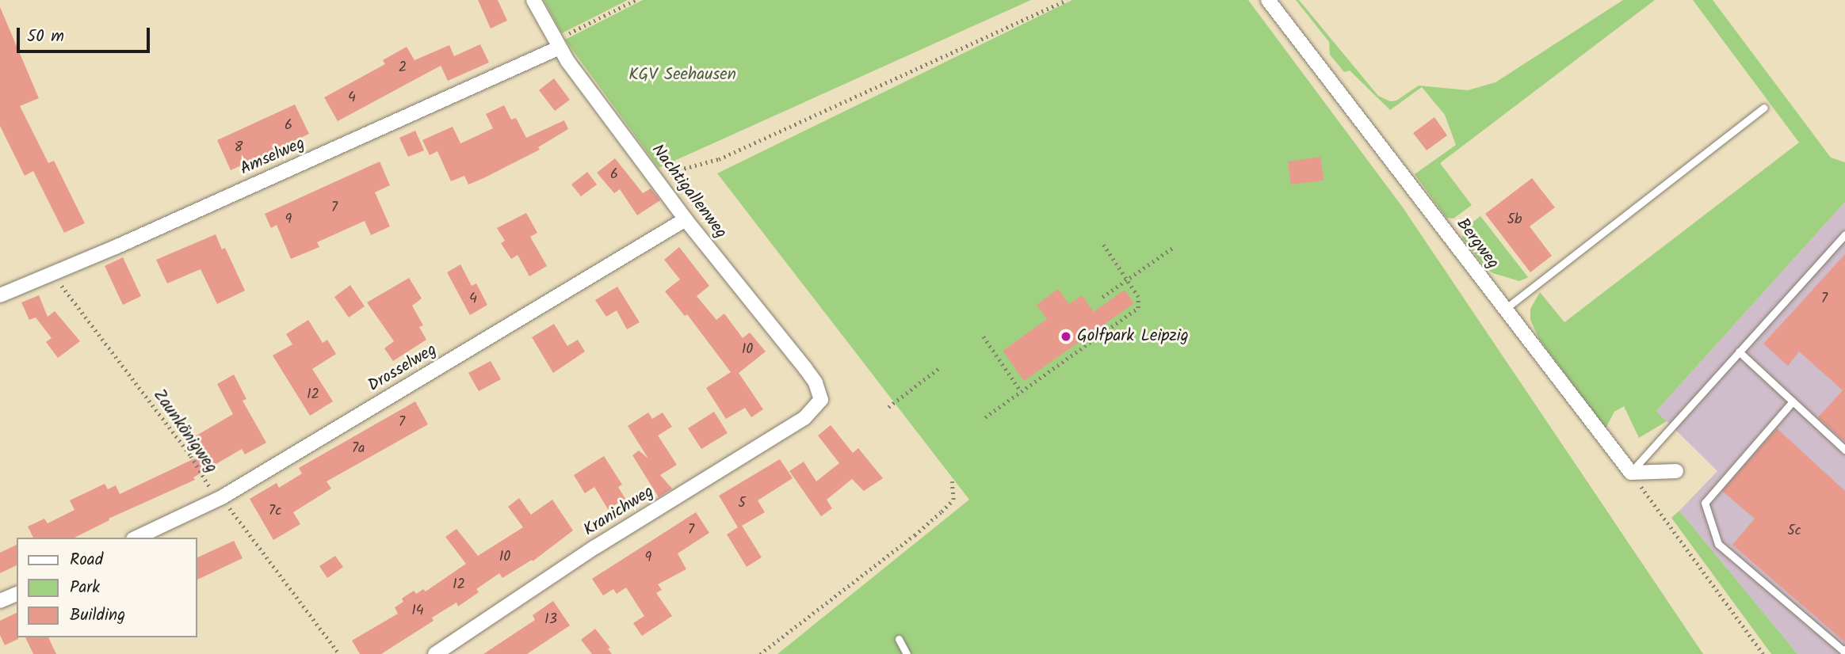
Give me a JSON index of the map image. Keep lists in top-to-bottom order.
{
  "streets": {
    "street": [
      "Amselweg",
      "Nachtigallenweg",
      "Bergweg",
      "Drosselweg",
      "Kranichweg"
    ],
    "path": ["Zaunkönigweg"]
  },
  "crossings": [
    ["Amselweg", "Nachtigallenweg"],
    ["Amselweg", "Zaunkönigweg"],
    ["Nachtigallenweg", "Drosselweg"],
    ["Nachtigallenweg", "Kranichweg"],
    ["Drosselweg", "Zaunkönigweg"]
  ],
  "parks": ["KGV Seehausen"],
  "places": ["Golfpark Leipzig"],
  "house_numbers": [
    "2",
    "4",
    "6",
    "8",
    "6",
    "7",
    "9",
    "5b",
    "4",
    "7",
    "10",
    "12",
    "7",
    "7a",
    "5",
    "7c",
    "7",
    "5c",
    "10",
    "9",
    "12",
    "14",
    "13"
  ],
  "legend": ["Road", "Park", "Building"],
  "scale_bar": "50 m"
}
